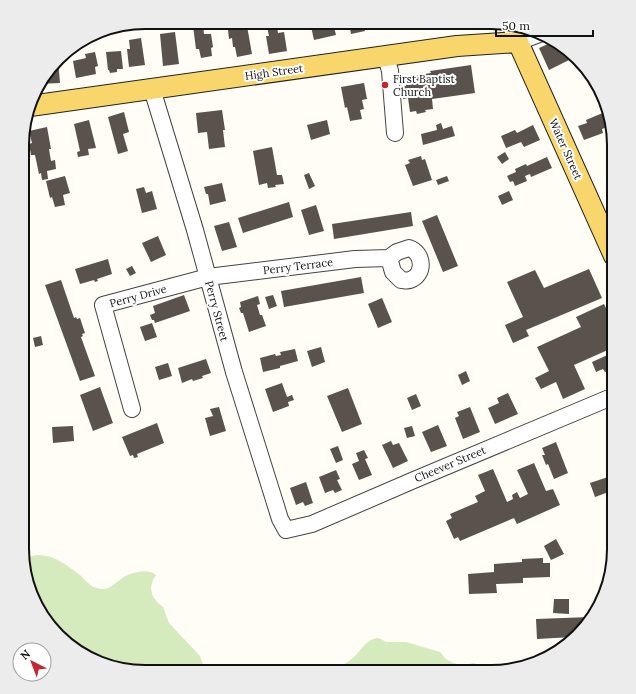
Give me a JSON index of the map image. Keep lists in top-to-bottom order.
{
  "streets": {
    "main road": ["High Street", "Water Street"],
    "street": [
      "Perry Terrace",
      "Perry Drive",
      "Perry Street",
      "Cheever Street"
    ]
  },
  "crossings": [
    ["High Street", "Water Street"],
    ["High Street", "Perry Street"],
    ["Perry Terrace", "Perry Drive"],
    ["Perry Terrace", "Perry Street"],
    ["Perry Drive", "Perry Street"],
    ["Perry Street", "Cheever Street"]
  ],
  "places": ["First Baptist Church"],
  "scale_bar": "50 m",
  "north": "top left"
}
